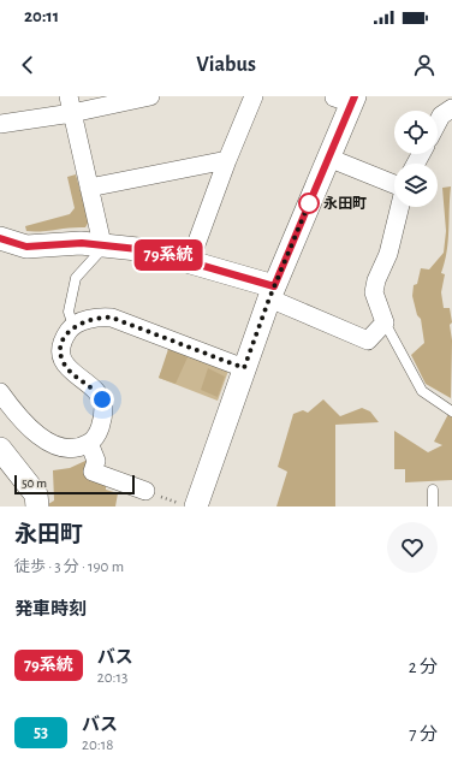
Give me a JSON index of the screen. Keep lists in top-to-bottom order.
{
  "places": ["永田町"],
  "lines": ["bus line 79系統"],
  "scale_bar": "50 m",
  "page": {
    "status": "20:11",
    "header": "Viabus",
    "on_map": "79系統",
    "scale": "50 m",
    "heading": [
      ["永田町", "徒歩 · 3 分 · 190 m"],
      "発車時刻"
    ],
    "list": [
      {
        "mark": "79系統",
        "name": "バス",
        "note": "20:13",
        "value": "2 分"
      },
      {
        "mark": "53",
        "name": "バス",
        "note": "20:18",
        "value": "7 分"
      }
    ]
  }
}
